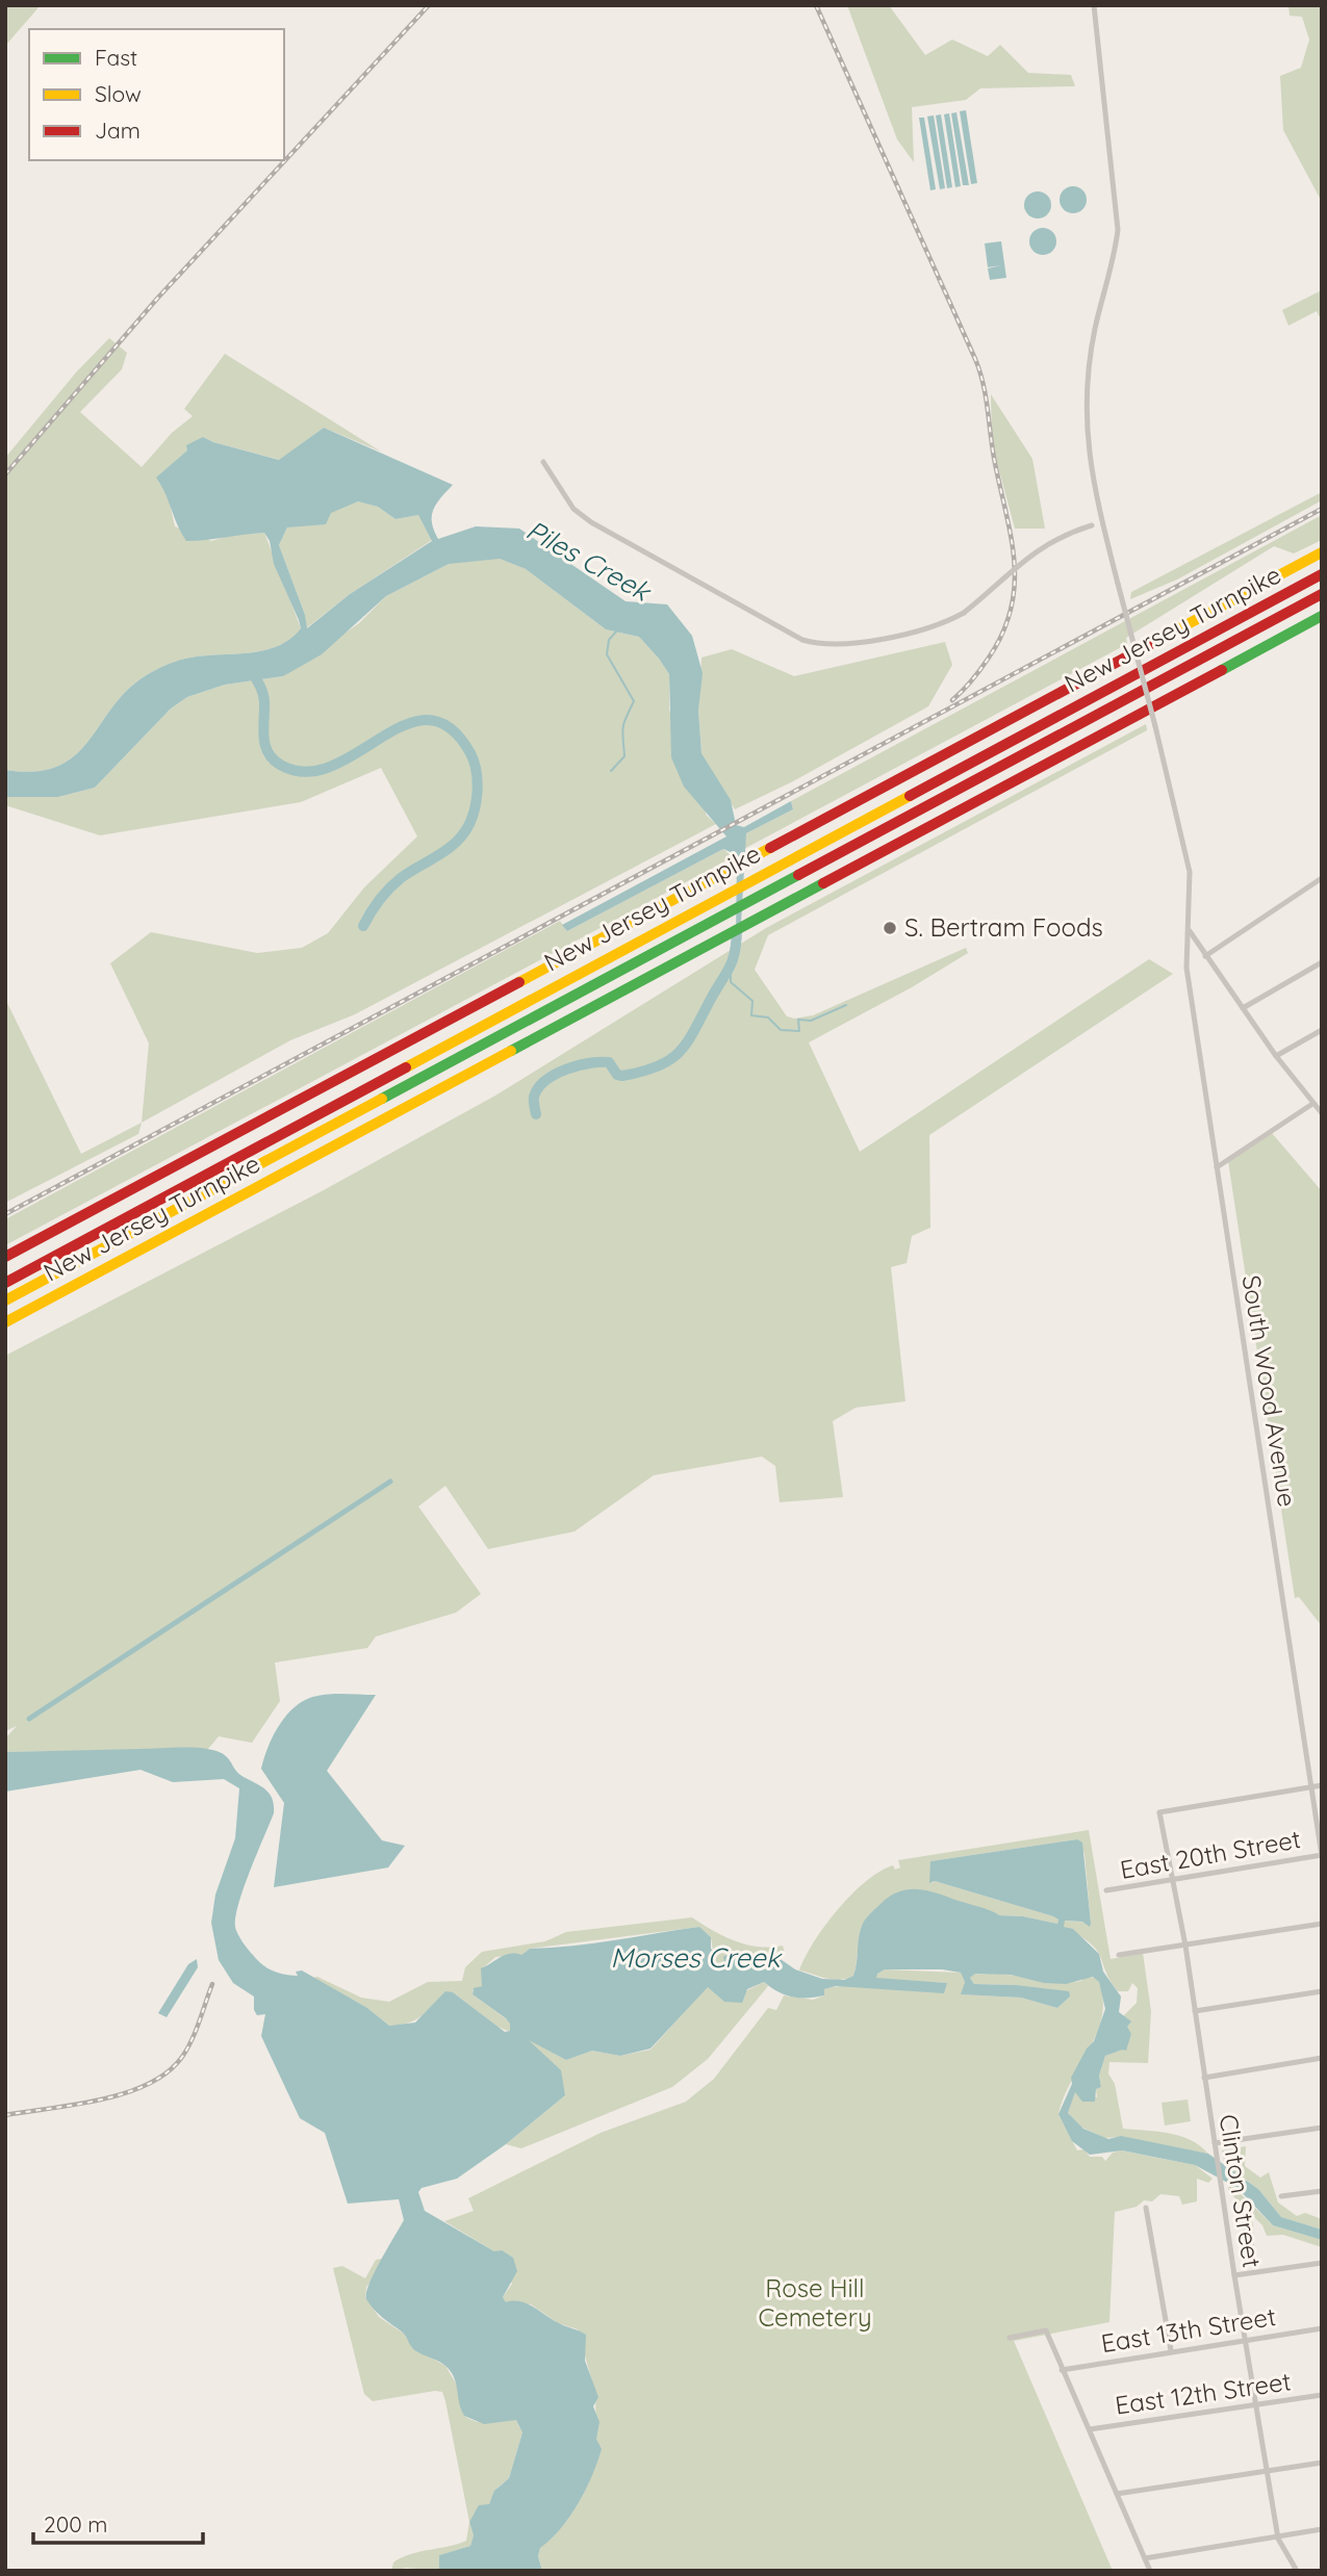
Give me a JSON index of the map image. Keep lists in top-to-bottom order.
{
  "streets": {
    "highway": ["New Jersey Turnpike"],
    "street": [
      "South Wood Avenue",
      "East 20th Street",
      "Clinton Street",
      "East 13th Street",
      "East 12th Street"
    ]
  },
  "crossings": [
    ["South Wood Avenue", "East 20th Street"],
    ["South Wood Avenue", "Clinton Street"],
    ["East 20th Street", "Clinton Street"],
    ["Clinton Street", "East 13th Street"],
    ["Clinton Street", "East 12th Street"]
  ],
  "water": ["Piles Creek", "Morses Creek"],
  "parks": ["Rose Hill Cemetery"],
  "places": ["S. Bertram Foods"],
  "legend": ["Fast", "Slow", "Jam"],
  "scale_bar": "200 m"
}
